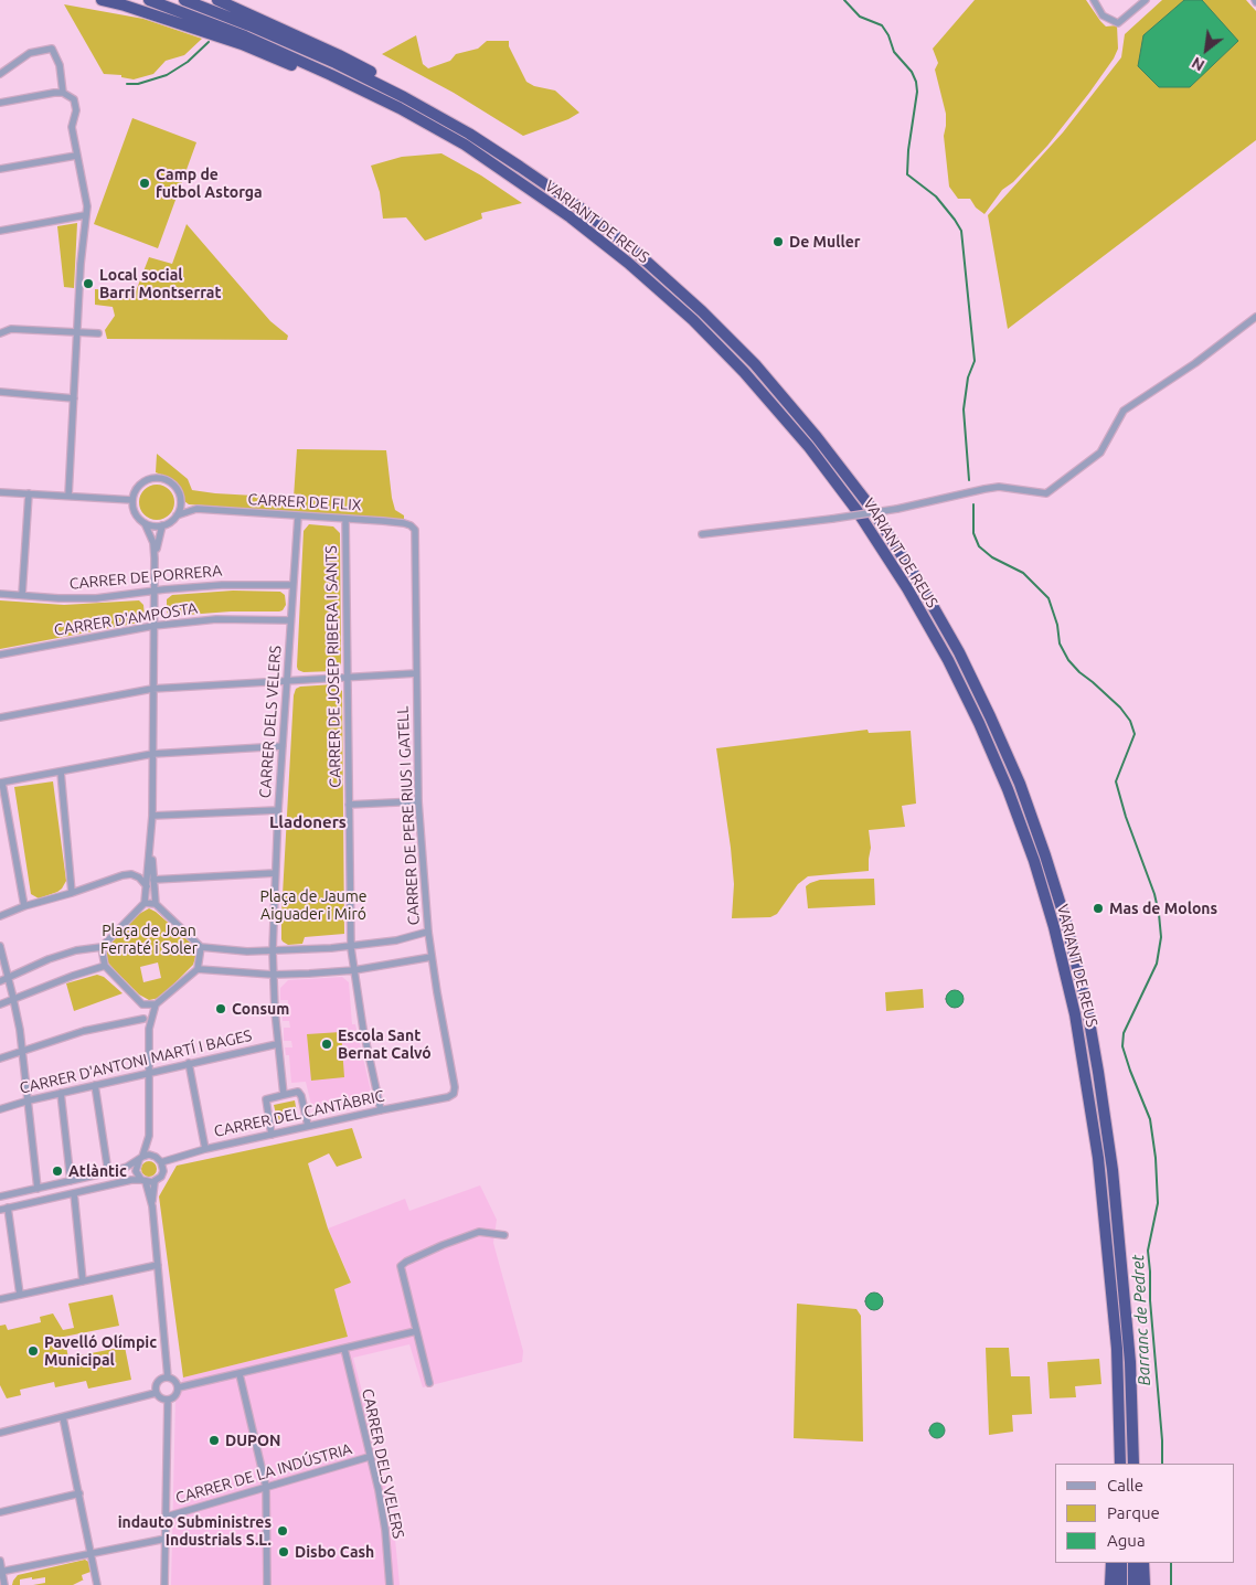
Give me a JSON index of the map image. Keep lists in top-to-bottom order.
{
  "streets": {
    "highway": ["VARIANT DE REUS"],
    "street": [
      "CARRER DE FLIX",
      "CARRER DE PORRERA",
      "CARRER D'AMPOSTA",
      "CARRER DE JOSEP RIBERA I SANTS",
      "CARRER DELS VELERS",
      "CARRER DE PERE RIUS I GATELL",
      "CARRER D'ANTONI MARTÍ I BAGES",
      "CARRER DEL CANTÀBRIC",
      "CARRER DE LA INDÚSTRIA"
    ]
  },
  "crossings": [
    ["CARRER DE FLIX", "CARRER DE JOSEP RIBERA I SANTS"],
    ["CARRER DE FLIX", "CARRER DELS VELERS"],
    ["CARRER DE FLIX", "CARRER DE PERE RIUS I GATELL"],
    ["CARRER DE PORRERA", "CARRER DELS VELERS"],
    ["CARRER D'AMPOSTA", "CARRER DELS VELERS"],
    ["CARRER DE JOSEP RIBERA I SANTS", "CARRER DEL CANTÀBRIC"],
    ["CARRER DELS VELERS", "CARRER D'ANTONI MARTÍ I BAGES"],
    ["CARRER DELS VELERS", "CARRER DE LA INDÚSTRIA"],
    ["CARRER DE PERE RIUS I GATELL", "CARRER DEL CANTÀBRIC"]
  ],
  "districts": ["Lladoners"],
  "water": ["Barranc de Pedret"],
  "parks": ["Plaça de Jaume Aiguader i Miró", "Plaça de Joan Ferraté i Soler"],
  "places": [
    "Camp de futbol Astorga",
    "De Muller",
    "Local social Barri Montserrat",
    "Mas de Molons",
    "Consum",
    "Escola Sant Bernat Calvó",
    "Atlàntic",
    "Pavelló Olímpic Municipal",
    "DUPON",
    "indauto Subministres Industrials S.L.",
    "Disbo Cash"
  ],
  "legend": ["Calle", "Parque", "Agua"],
  "north": "bottom left"
}
